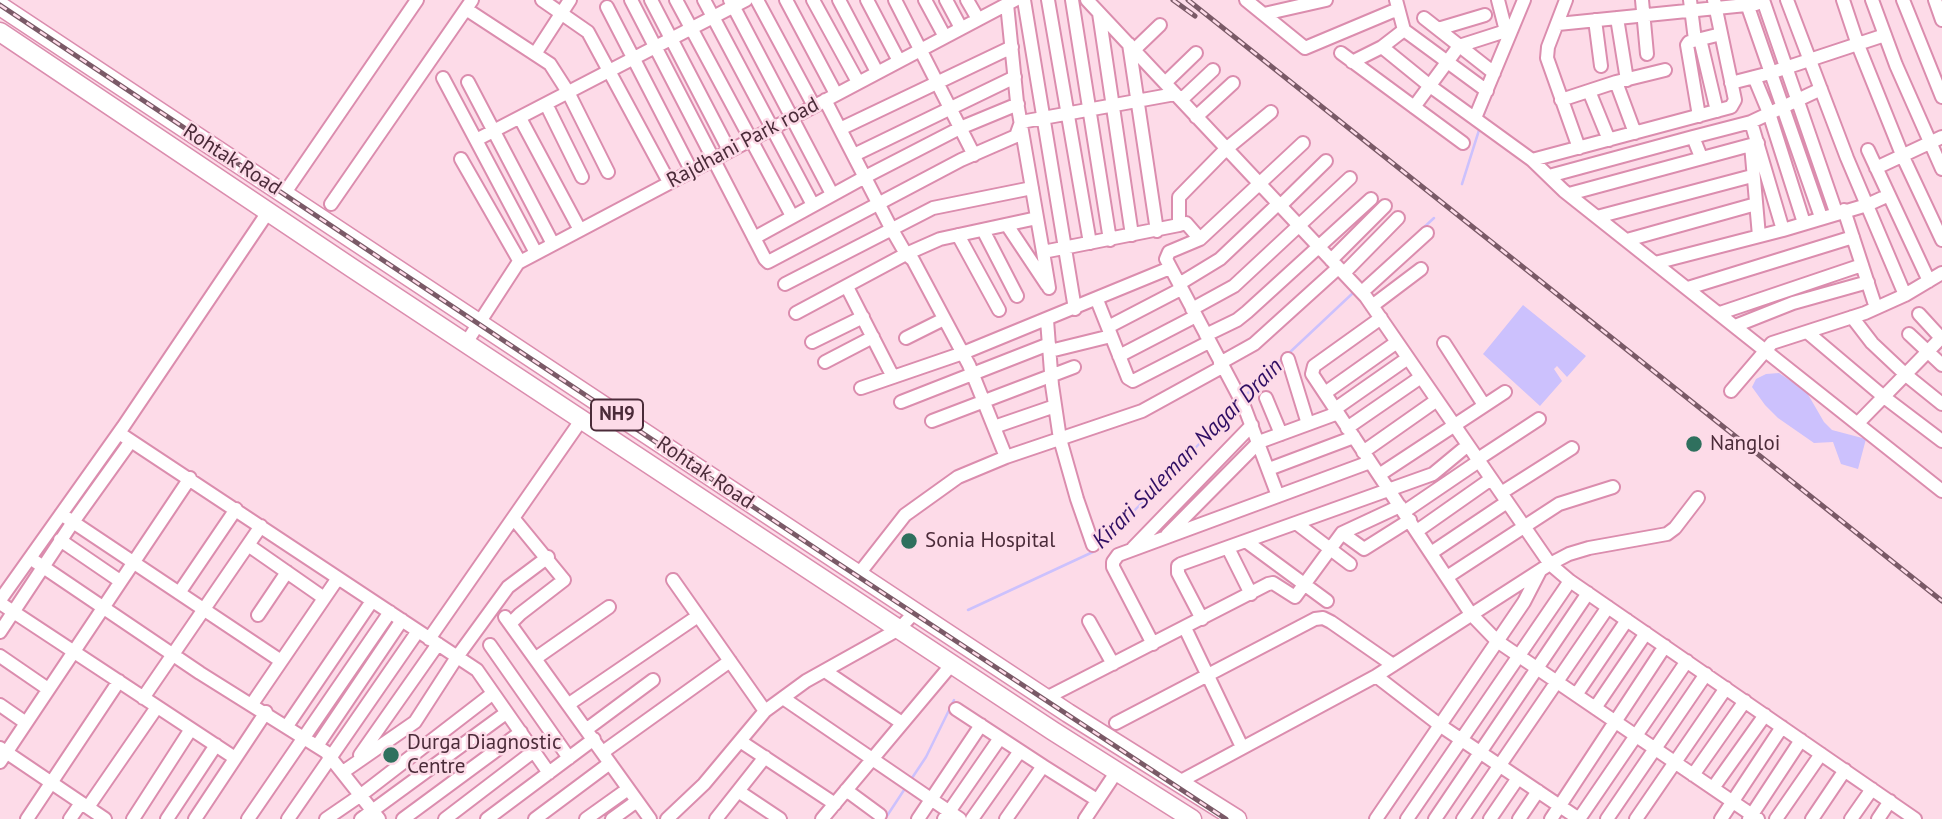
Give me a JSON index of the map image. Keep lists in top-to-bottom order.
{
  "streets": {
    "highway": ["Rohtak Road", "NH9"],
    "street": ["Rajdhani Park road"]
  },
  "crossings": [
    ["Rajdhani Park road", "Rohtak Road"]
  ],
  "water": ["Kirari Suleman Nagar Drain"],
  "places": ["Nangloi", "Sonia Hospital", "Durga Diagnostic Centre"]
}
